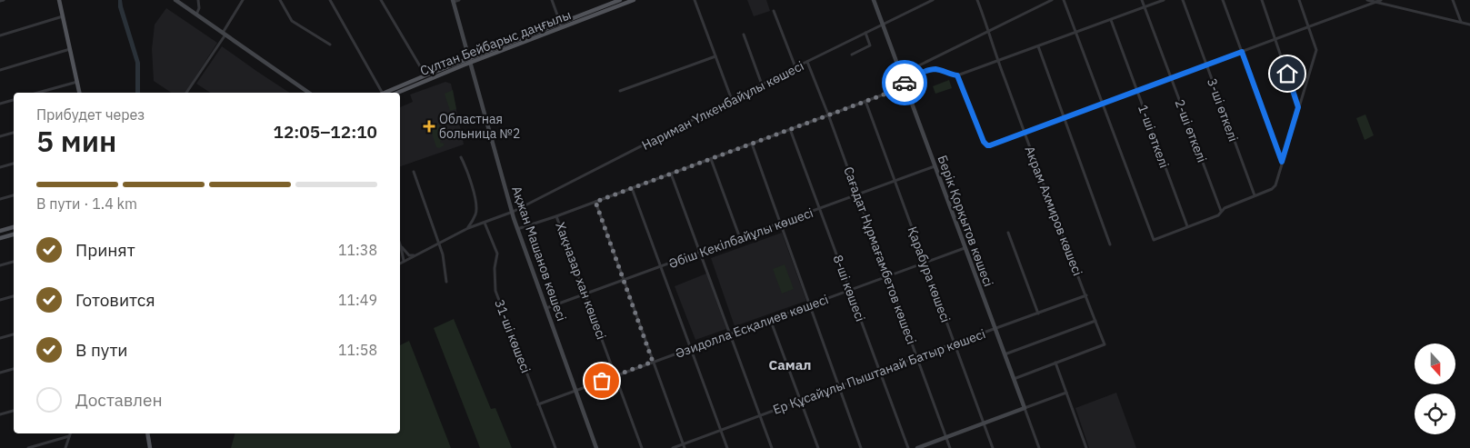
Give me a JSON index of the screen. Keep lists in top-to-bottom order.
{
  "streets": {
    "main road": ["Сұлтан Бейбарыс даңғылы"],
    "street": [
      "Нариман Үлкенбайұлы көшесі",
      "3-ші өткелі",
      "2-ші өткелі",
      "1-ші өткелі",
      "Акрам Ахмиров көшесі",
      "Берік Қорқытов көшесі",
      "Әбіш Кекілбайұлы көшесі",
      "Ақжан Машанов көшесі",
      "Сағадат Нұрмағамбетов көшесі",
      "Қарабура көшесі",
      "Хақназар хан көшесі",
      "8-шi көшесi",
      "Әзидолла Есқалиев көшесі",
      "31-ші көшесі",
      "Ер Құсайұлы Пыштанай Батыр көшесі"
    ]
  },
  "crossings": [
    ["Сұлтан Бейбарыс даңғылы", "Ақжан Машанов көшесі"],
    ["Нариман Үлкенбайұлы көшесі", "Берік Қорқытов көшесі"],
    ["Нариман Үлкенбайұлы көшесі", "Ақжан Машанов көшесі"],
    ["Нариман Үлкенбайұлы көшесі", "Сағадат Нұрмағамбетов көшесі"],
    ["Нариман Үлкенбайұлы көшесі", "31-ші көшесі"],
    ["Акрам Ахмиров көшесі", "Ер Құсайұлы Пыштанай Батыр көшесі"],
    ["Берік Қорқытов көшесі", "Әбіш Кекілбайұлы көшесі"],
    ["Берік Қорқытов көшесі", "Әзидолла Есқалиев көшесі"],
    ["Берік Қорқытов көшесі", "Ер Құсайұлы Пыштанай Батыр көшесі"],
    ["Әбіш Кекілбайұлы көшесі", "Ақжан Машанов көшесі"],
    ["Әбіш Кекілбайұлы көшесі", "Сағадат Нұрмағамбетов көшесі"],
    ["Әбіш Кекілбайұлы көшесі", "Қарабура көшесі"],
    ["Әбіш Кекілбайұлы көшесі", "Хақназар хан көшесі"],
    ["Әбіш Кекілбайұлы көшесі", "8-шi көшесi"],
    ["Ақжан Машанов көшесі", "Әзидолла Есқалиев көшесі"],
    ["Сағадат Нұрмағамбетов көшесі", "Әзидолла Есқалиев көшесі"],
    ["Сағадат Нұрмағамбетов көшесі", "Ер Құсайұлы Пыштанай Батыр көшесі"],
    ["Қарабура көшесі", "Әзидолла Есқалиев көшесі"],
    ["Қарабура көшесі", "Ер Құсайұлы Пыштанай Батыр көшесі"],
    ["Хақназар хан көшесі", "Әзидолла Есқалиев көшесі"],
    ["8-шi көшесi", "Әзидолла Есқалиев көшесі"],
    ["8-шi көшесi", "Ер Құсайұлы Пыштанай Батыр көшесі"],
    ["Әзидолла Есқалиев көшесі", "31-ші көшесі"]
  ],
  "districts": ["Самал"],
  "places": {
    "health": ["Областная больница №2"]
  },
  "north": "bottom",
  "page": {
    "heading": ["5 мин", "Прибудет через", "12:05–12:10"],
    "bar": "В пути · 1.4 km",
    "list": [
      ["Принят", "11:38"],
      ["Готовится", "11:49"],
      ["В пути", "11:58"],
      "Доставлен"
    ]
  }
}
